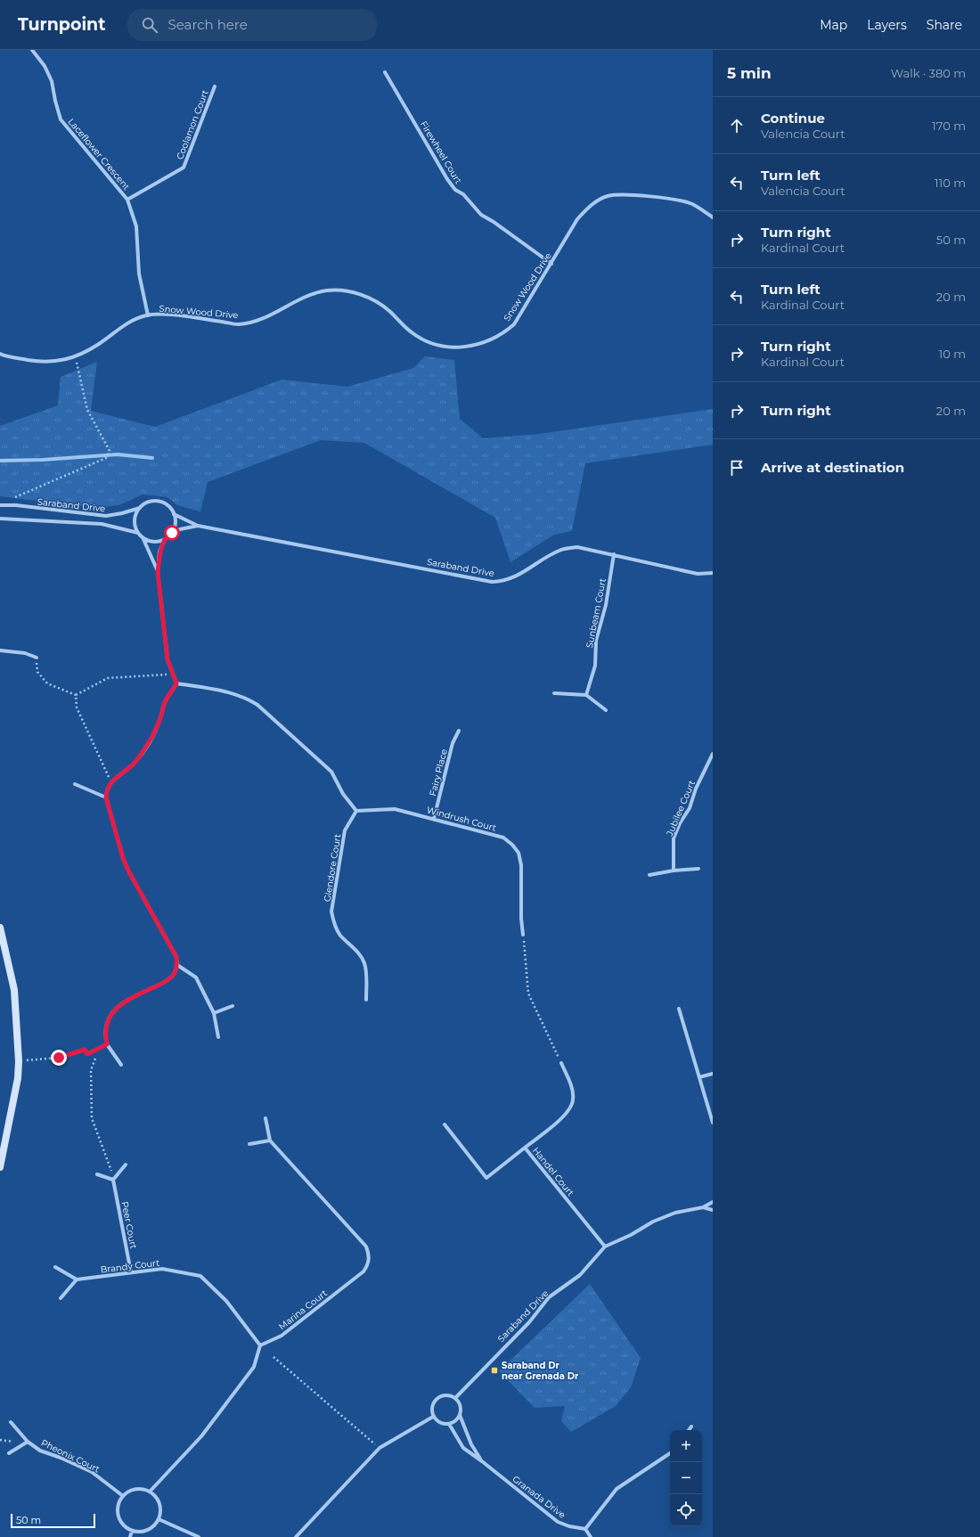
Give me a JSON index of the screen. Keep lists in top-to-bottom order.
{
  "streets": {
    "street": [
      "Coolamon Court",
      "Firewheel Court",
      "Laceflower Crescent",
      "Snow Wood Drive",
      "Saraband Drive",
      "Sunbeam Court",
      "Fairy Place",
      "Jubilee Court",
      "Windrush Court",
      "Glendore Court",
      "Handel Court",
      "Peer Court",
      "Brandy Court",
      "Marina Court",
      "Pheonix Court",
      "Granada Drive"
    ]
  },
  "crossings": [
    ["Coolamon Court", "Laceflower Crescent"],
    ["Firewheel Court", "Snow Wood Drive"],
    ["Laceflower Crescent", "Snow Wood Drive"],
    ["Saraband Drive", "Sunbeam Court"],
    ["Saraband Drive", "Handel Court"],
    ["Saraband Drive", "Granada Drive"],
    ["Fairy Place", "Windrush Court"],
    ["Windrush Court", "Glendore Court"],
    ["Peer Court", "Brandy Court"],
    ["Brandy Court", "Marina Court"]
  ],
  "places": {
    "transit": ["Saraband Dr near Grenada Dr"]
  },
  "scale_bar": "50 m",
  "page": {
    "header": "Turnpoint",
    "search": "Search here",
    "nav": ["Map", "Layers", "Share"],
    "heading": ["5 min", "Walk · 380 m"],
    "list": [
      ["Continue", "Valencia Court", "170 m"],
      ["Turn left", "Valencia Court", "110 m"],
      ["Turn right", "Kardinal Court", "50 m"],
      ["Turn left", "Kardinal Court", "20 m"],
      ["Turn right", "Kardinal Court", "10 m"],
      ["Turn right", "20 m"],
      "Arrive at destination"
    ],
    "map_buttons": ["+", "−"],
    "scale": "50 m"
  }
}
